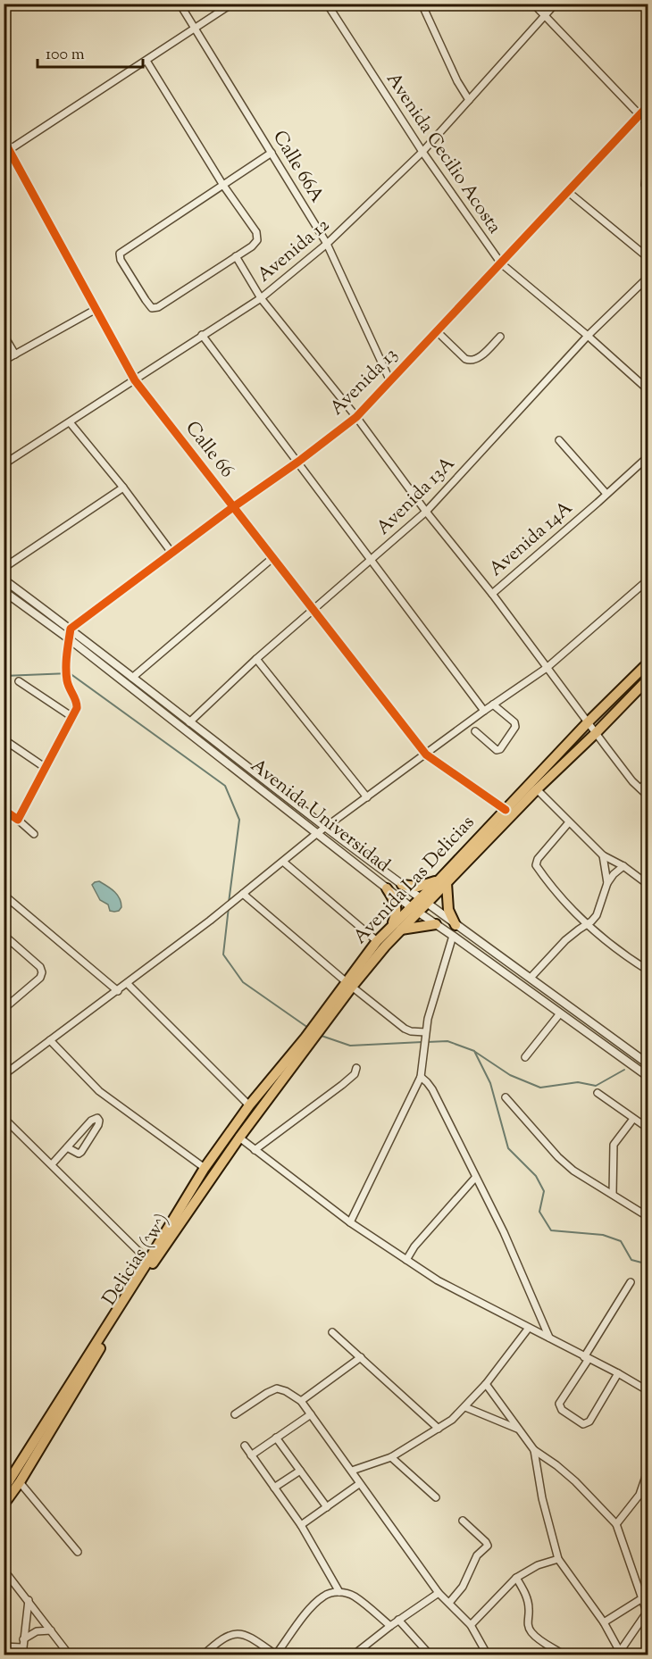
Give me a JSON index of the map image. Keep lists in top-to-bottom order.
{
  "streets": {
    "main road": ["Avenida Las Delicias", "Delicias (^w^)"],
    "street": [
      "Avenida Cecilio Acosta",
      "Calle 66A",
      "Avenida 12",
      "Avenida 13",
      "Calle 66",
      "Avenida 13A",
      "Avenida 14A",
      "Avenida Universidad"
    ]
  },
  "crossings": [
    ["Avenida Cecilio Acosta", "Avenida 12"],
    ["Avenida Cecilio Acosta", "Avenida 13"],
    ["Avenida Cecilio Acosta", "Avenida 13A"],
    ["Calle 66A", "Avenida 12"],
    ["Calle 66A", "Avenida 13"],
    ["Avenida 12", "Calle 66"],
    ["Avenida 13", "Calle 66"],
    ["Avenida 13", "Avenida Universidad"],
    ["Calle 66", "Avenida 13A"],
    ["Calle 66", "Avenida Las Delicias"],
    ["Avenida 13A", "Avenida Universidad"],
    ["Avenida 14A", "Avenida Las Delicias"],
    ["Avenida Universidad", "Avenida Las Delicias"],
    ["Avenida Las Delicias", "Delicias (^w^)"]
  ],
  "scale_bar": "100 m"
}
